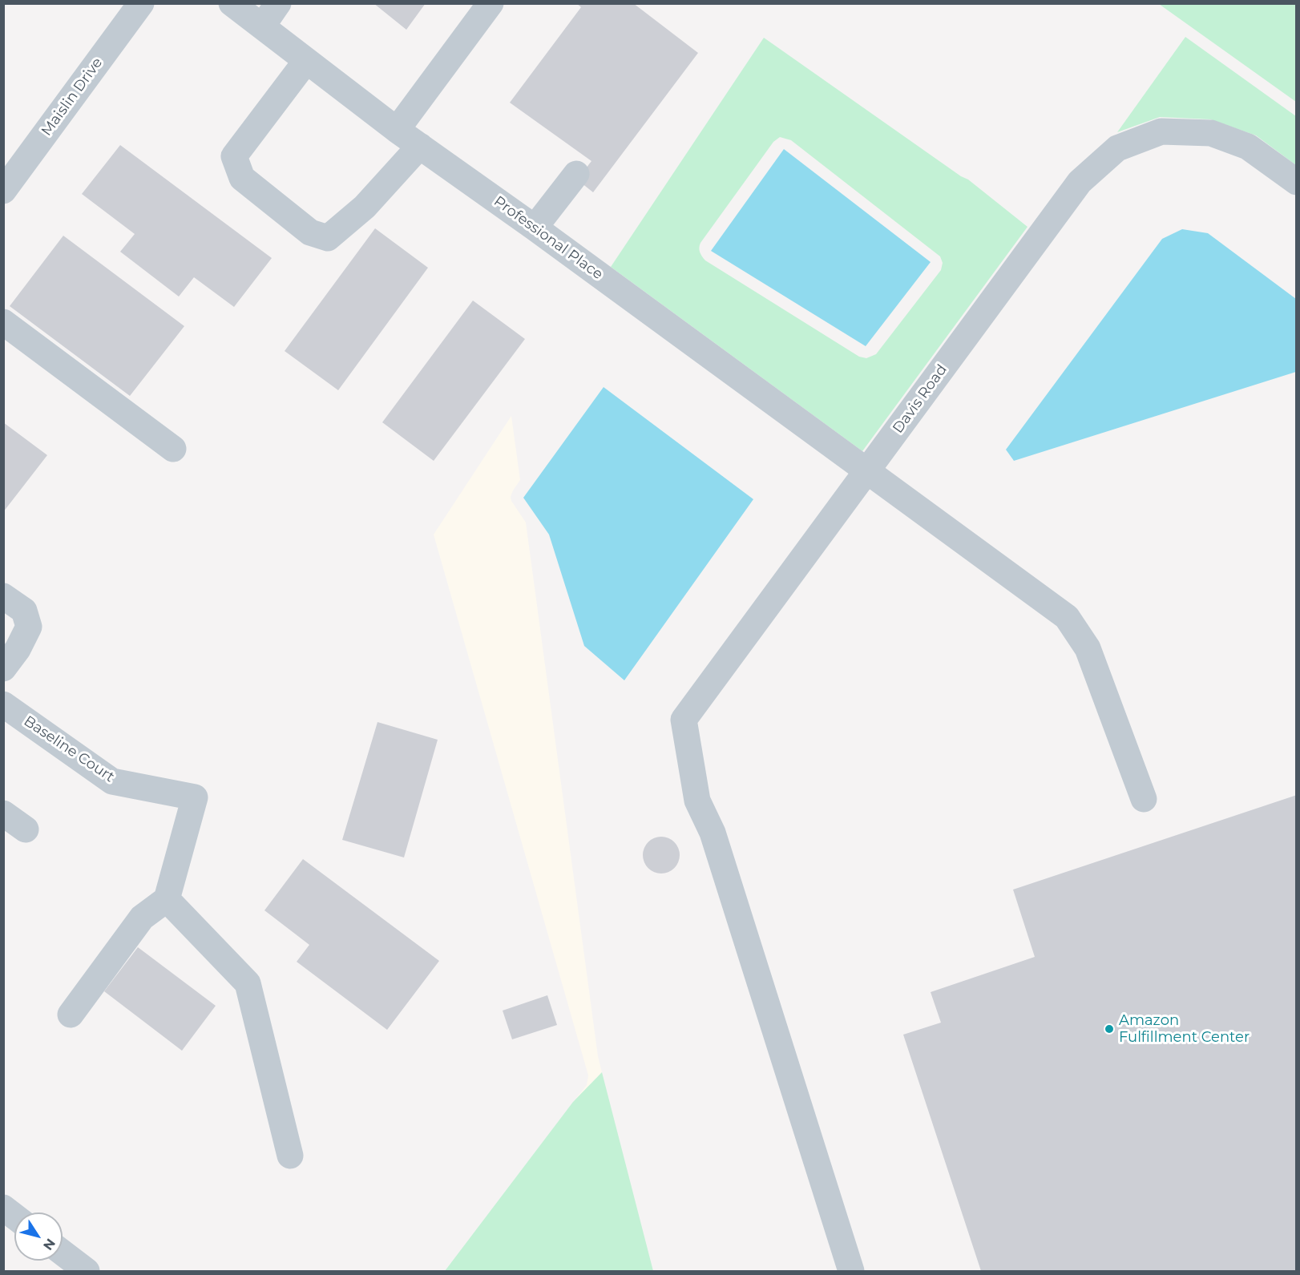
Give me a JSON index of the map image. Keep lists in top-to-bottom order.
{
  "streets": {
    "street": [
      "Maislin Drive",
      "Professional Place",
      "Davis Road",
      "Baseline Court"
    ]
  },
  "crossings": [
    ["Professional Place", "Davis Road"]
  ],
  "places": ["Amazon Fulfillment Center"],
  "north": "bottom right"
}
